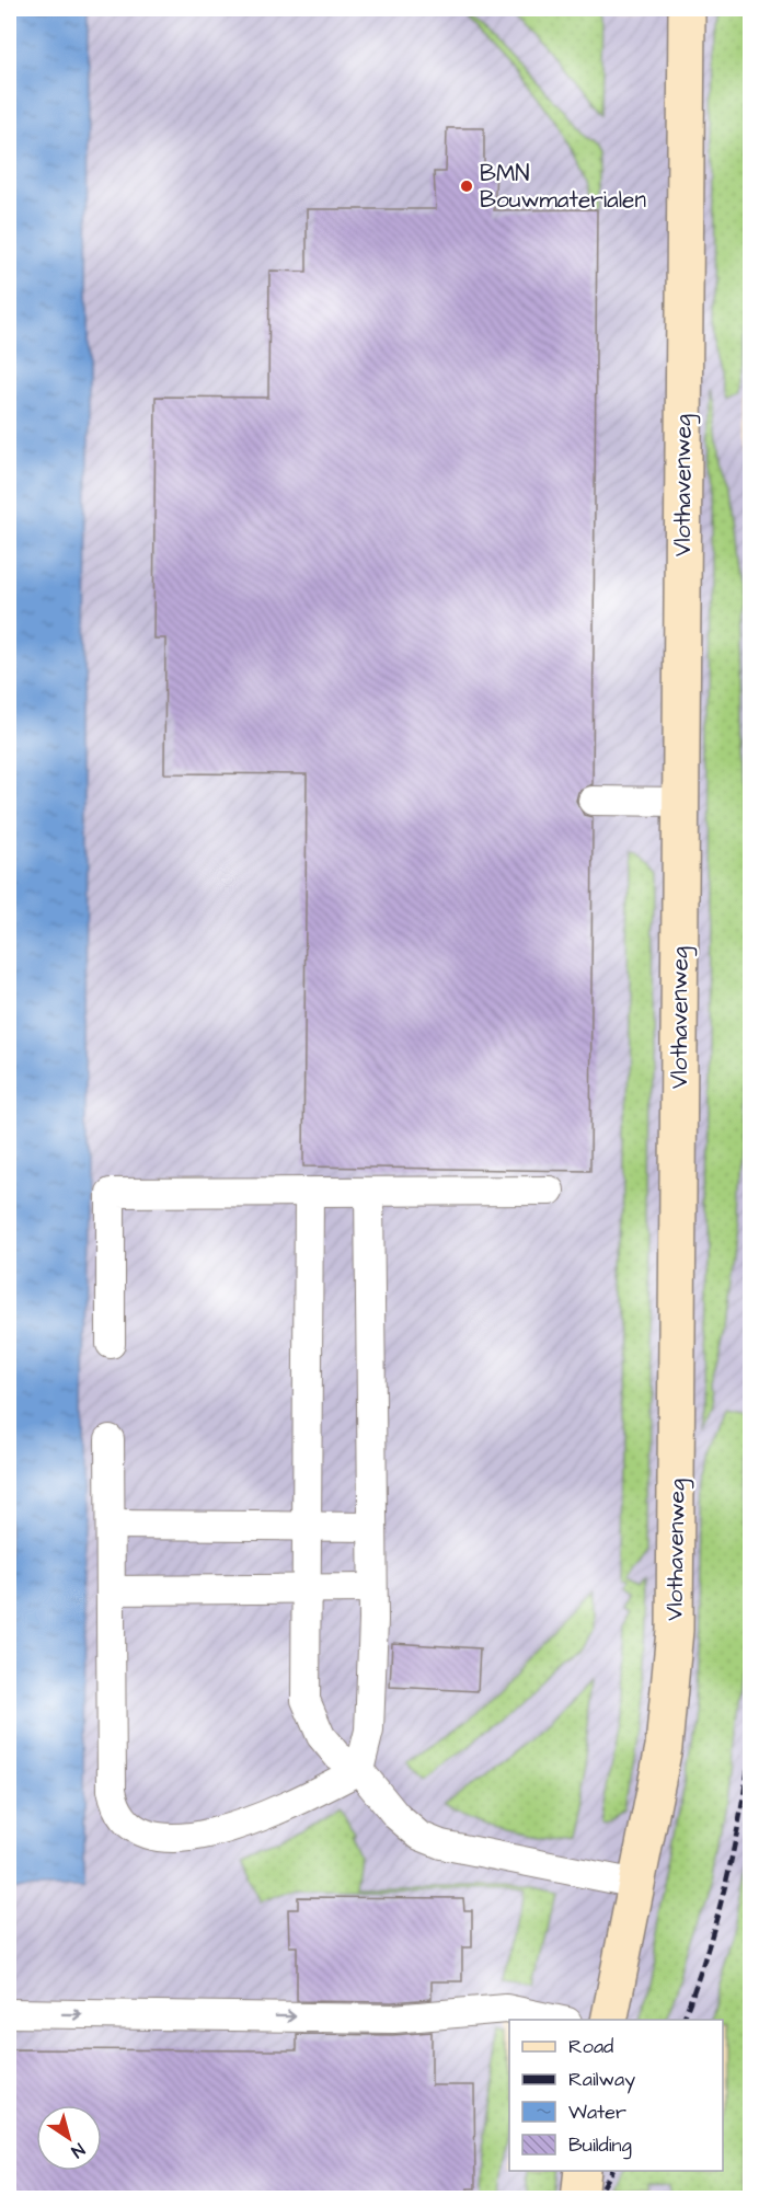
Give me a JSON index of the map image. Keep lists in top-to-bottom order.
{
  "streets": {
    "main road": ["Vlothavenweg"]
  },
  "places": ["BMN Bouwmaterialen"],
  "legend": [
    "Road",
    "Railway",
    "Water",
    "Building"
  ],
  "north": "bottom right"
}
